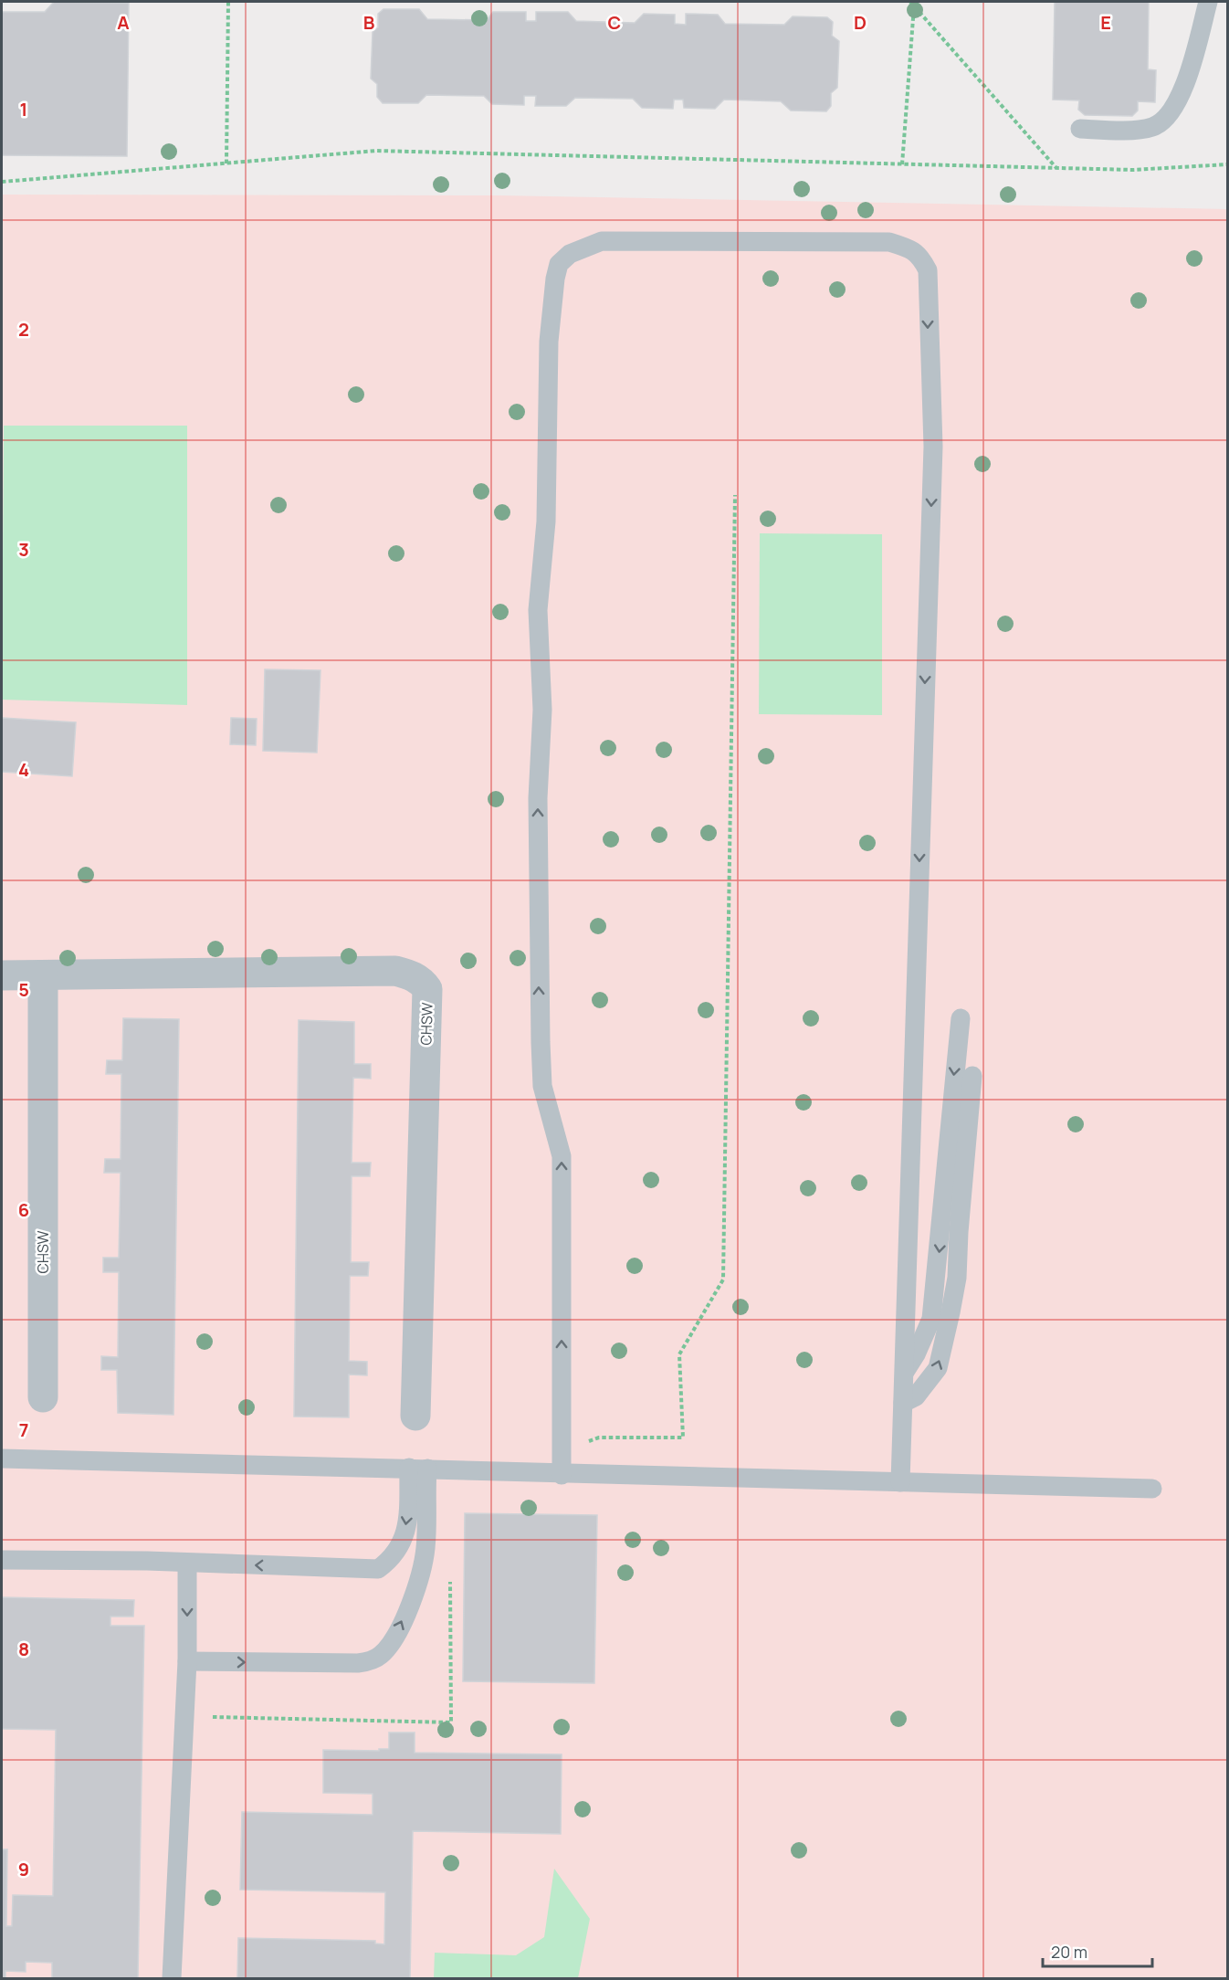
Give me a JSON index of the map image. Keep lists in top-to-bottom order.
{
  "streets": {
    "street": ["CHSW"]
  },
  "scale_bar": "20 m",
  "grid": {
    "columns": [
      "A",
      "B",
      "C",
      "D",
      "E"
    ],
    "rows": [
      "1",
      "2",
      "3",
      "4",
      "5",
      "6",
      "7",
      "8",
      "9"
    ]
  }
}
